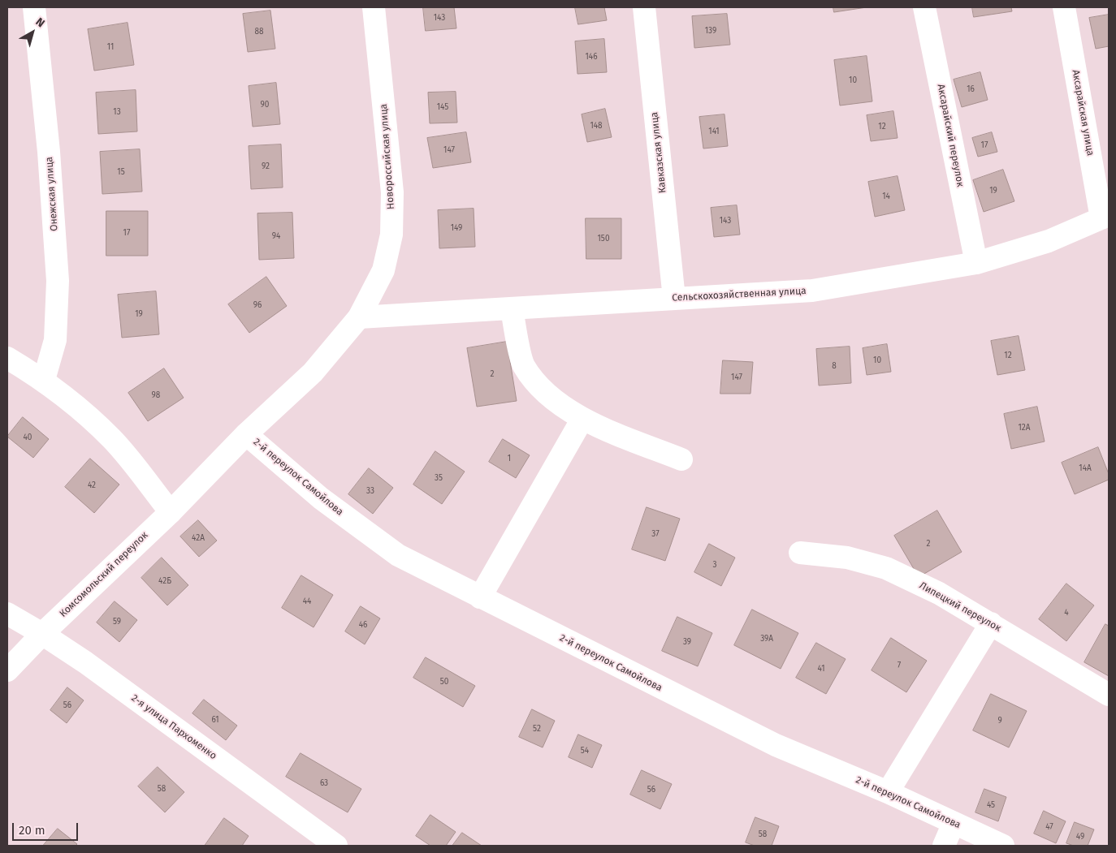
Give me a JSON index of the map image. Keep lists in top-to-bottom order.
{
  "streets": {
    "street": [
      "Аксарайская улица",
      "Аксарайский переулок",
      "Кавказская улица",
      "Новороссийская улица",
      "Онежская улица",
      "Сельскохозяйственная улица",
      "2-й переулок Самойлова",
      "Комсомольский переулок",
      "Липецкий переулок",
      "2-я улица Пархоменко"
    ]
  },
  "crossings": [
    ["Аксарайская улица", "Сельскохозяйственная улица"],
    ["Аксарайский переулок", "Сельскохозяйственная улица"],
    ["Кавказская улица", "Сельскохозяйственная улица"],
    ["Новороссийская улица", "Сельскохозяйственная улица"],
    ["Новороссийская улица", "2-й переулок Самойлова"],
    ["Новороссийская улица", "Комсомольский переулок"],
    ["Комсомольский переулок", "2-я улица Пархоменко"]
  ],
  "house_numbers": [
    "143",
    "139",
    "88",
    "11",
    "146",
    "10",
    "16",
    "90",
    "145",
    "13",
    "148",
    "12",
    "141",
    "17",
    "147",
    "92",
    "15",
    "19",
    "14",
    "143",
    "149",
    "17",
    "94",
    "150",
    "96",
    "19",
    "12",
    "10",
    "8",
    "2",
    "147",
    "98",
    "12А",
    "40",
    "1",
    "14А",
    "35",
    "42",
    "33",
    "37",
    "42А",
    "2",
    "3",
    "42Б",
    "44",
    "4",
    "59",
    "46",
    "39А",
    "39",
    "7",
    "41",
    "50",
    "56",
    "61",
    "9",
    "52",
    "54",
    "63",
    "58",
    "56",
    "45",
    "47",
    "58",
    "49"
  ],
  "scale_bar": "20 m",
  "north": "top right"
}
